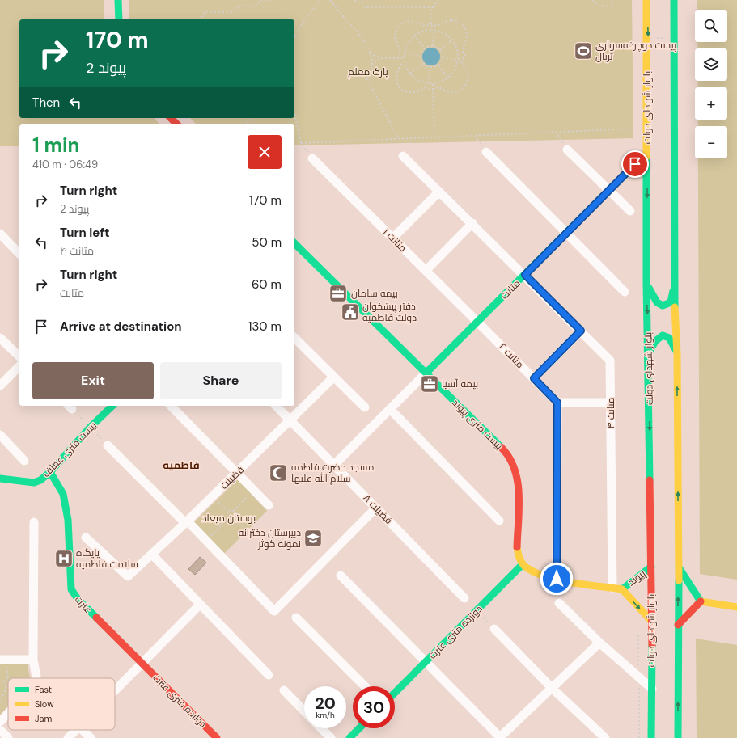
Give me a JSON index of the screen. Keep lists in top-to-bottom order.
{
  "streets": {
    "street": [
      "بلوار شهدای دولت",
      "متانت ۱",
      "متانت",
      "متانت ۲",
      "متانت ۴",
      "بیست متری پیوند",
      "بیست متری عفاف",
      "فضیلت",
      "فضیلت ۸",
      "پیوند",
      "عترت",
      "دوازده متری عترت"
    ]
  },
  "crossings": [
    ["بلوار شهدای دولت", "پیوند"],
    ["متانت ۱", "متانت"],
    ["متانت ۱", "متانت ۲"],
    ["متانت", "متانت ۲"],
    ["متانت", "متانت ۴"],
    ["متانت", "بیست متری پیوند"],
    ["بیست متری پیوند", "دوازده متری عترت"],
    ["بیست متری عفاف", "عترت"],
    ["فضیلت", "فضیلت ۸"],
    ["عترت", "دوازده متری عترت"]
  ],
  "districts": ["فاطمیه"],
  "parks": ["پارک معلم", "بوستان میعاد"],
  "places": {
    "sports": ["پیست دوچرخه‌سواری تریال"],
    "office": ["بیمه سامان", "بیمه آسیا"],
    "public building": ["دفتر پیشخوان دولت فاطمیه"],
    "mosque": ["مسجد حضرت فاطمه سلام الله علیها"],
    "school or university": ["دبیرستان دخترانه نمونه کوثر"],
    "hospital": ["پایگاه سلامت فاطمیه"]
  },
  "legend": ["Fast", "Slow", "Jam"],
  "page": {
    "map_buttons": ["+", "−"],
    "turn": ["170 m", "پیوند 2"],
    "then": "Then",
    "heading": ["1 min", "410 m · 06:49"],
    "list": [
      {
        "name": "Turn right",
        "note": "پیوند 2",
        "value": "170 m"
      },
      {
        "name": "Turn left",
        "note": "متانت ۴",
        "value": "50 m"
      },
      {
        "name": "Turn right",
        "note": "متانت",
        "value": "60 m"
      },
      {
        "name": "Arrive at destination",
        "value": "130 m"
      }
    ],
    "buttons": ["Exit", "Share"],
    "speed": "20 km/h",
    "limit": "30"
  }
}
